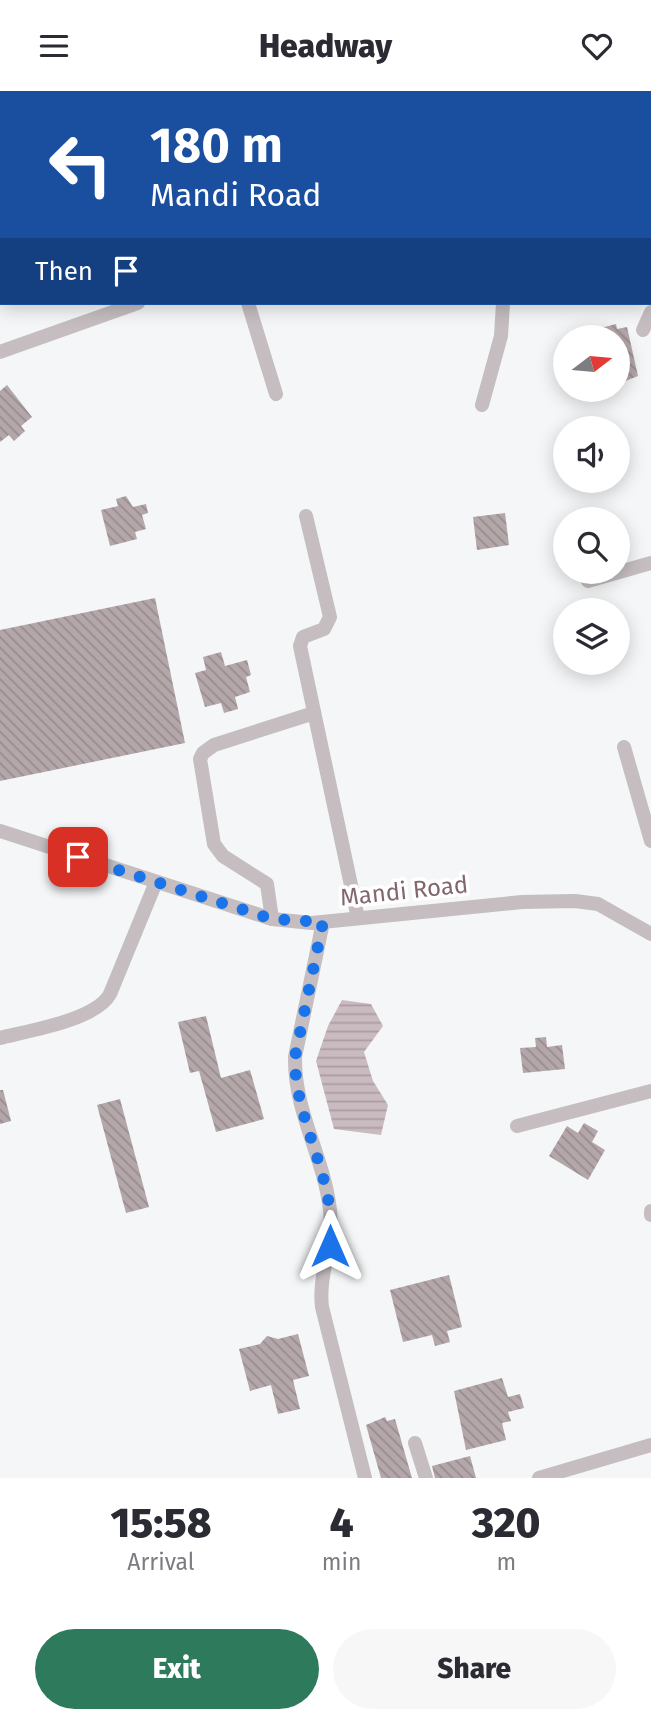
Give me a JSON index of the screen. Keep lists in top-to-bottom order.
{
  "streets": {
    "street": ["Mandi Road"]
  },
  "north": "right",
  "page": {
    "header": "Headway",
    "turn": ["180 m", "Mandi Road"],
    "then": "Then",
    "eta": [
      "15:58",
      "Arrival",
      "4",
      "min",
      "320",
      "m"
    ],
    "buttons": ["Exit", "Share"]
  }
}
